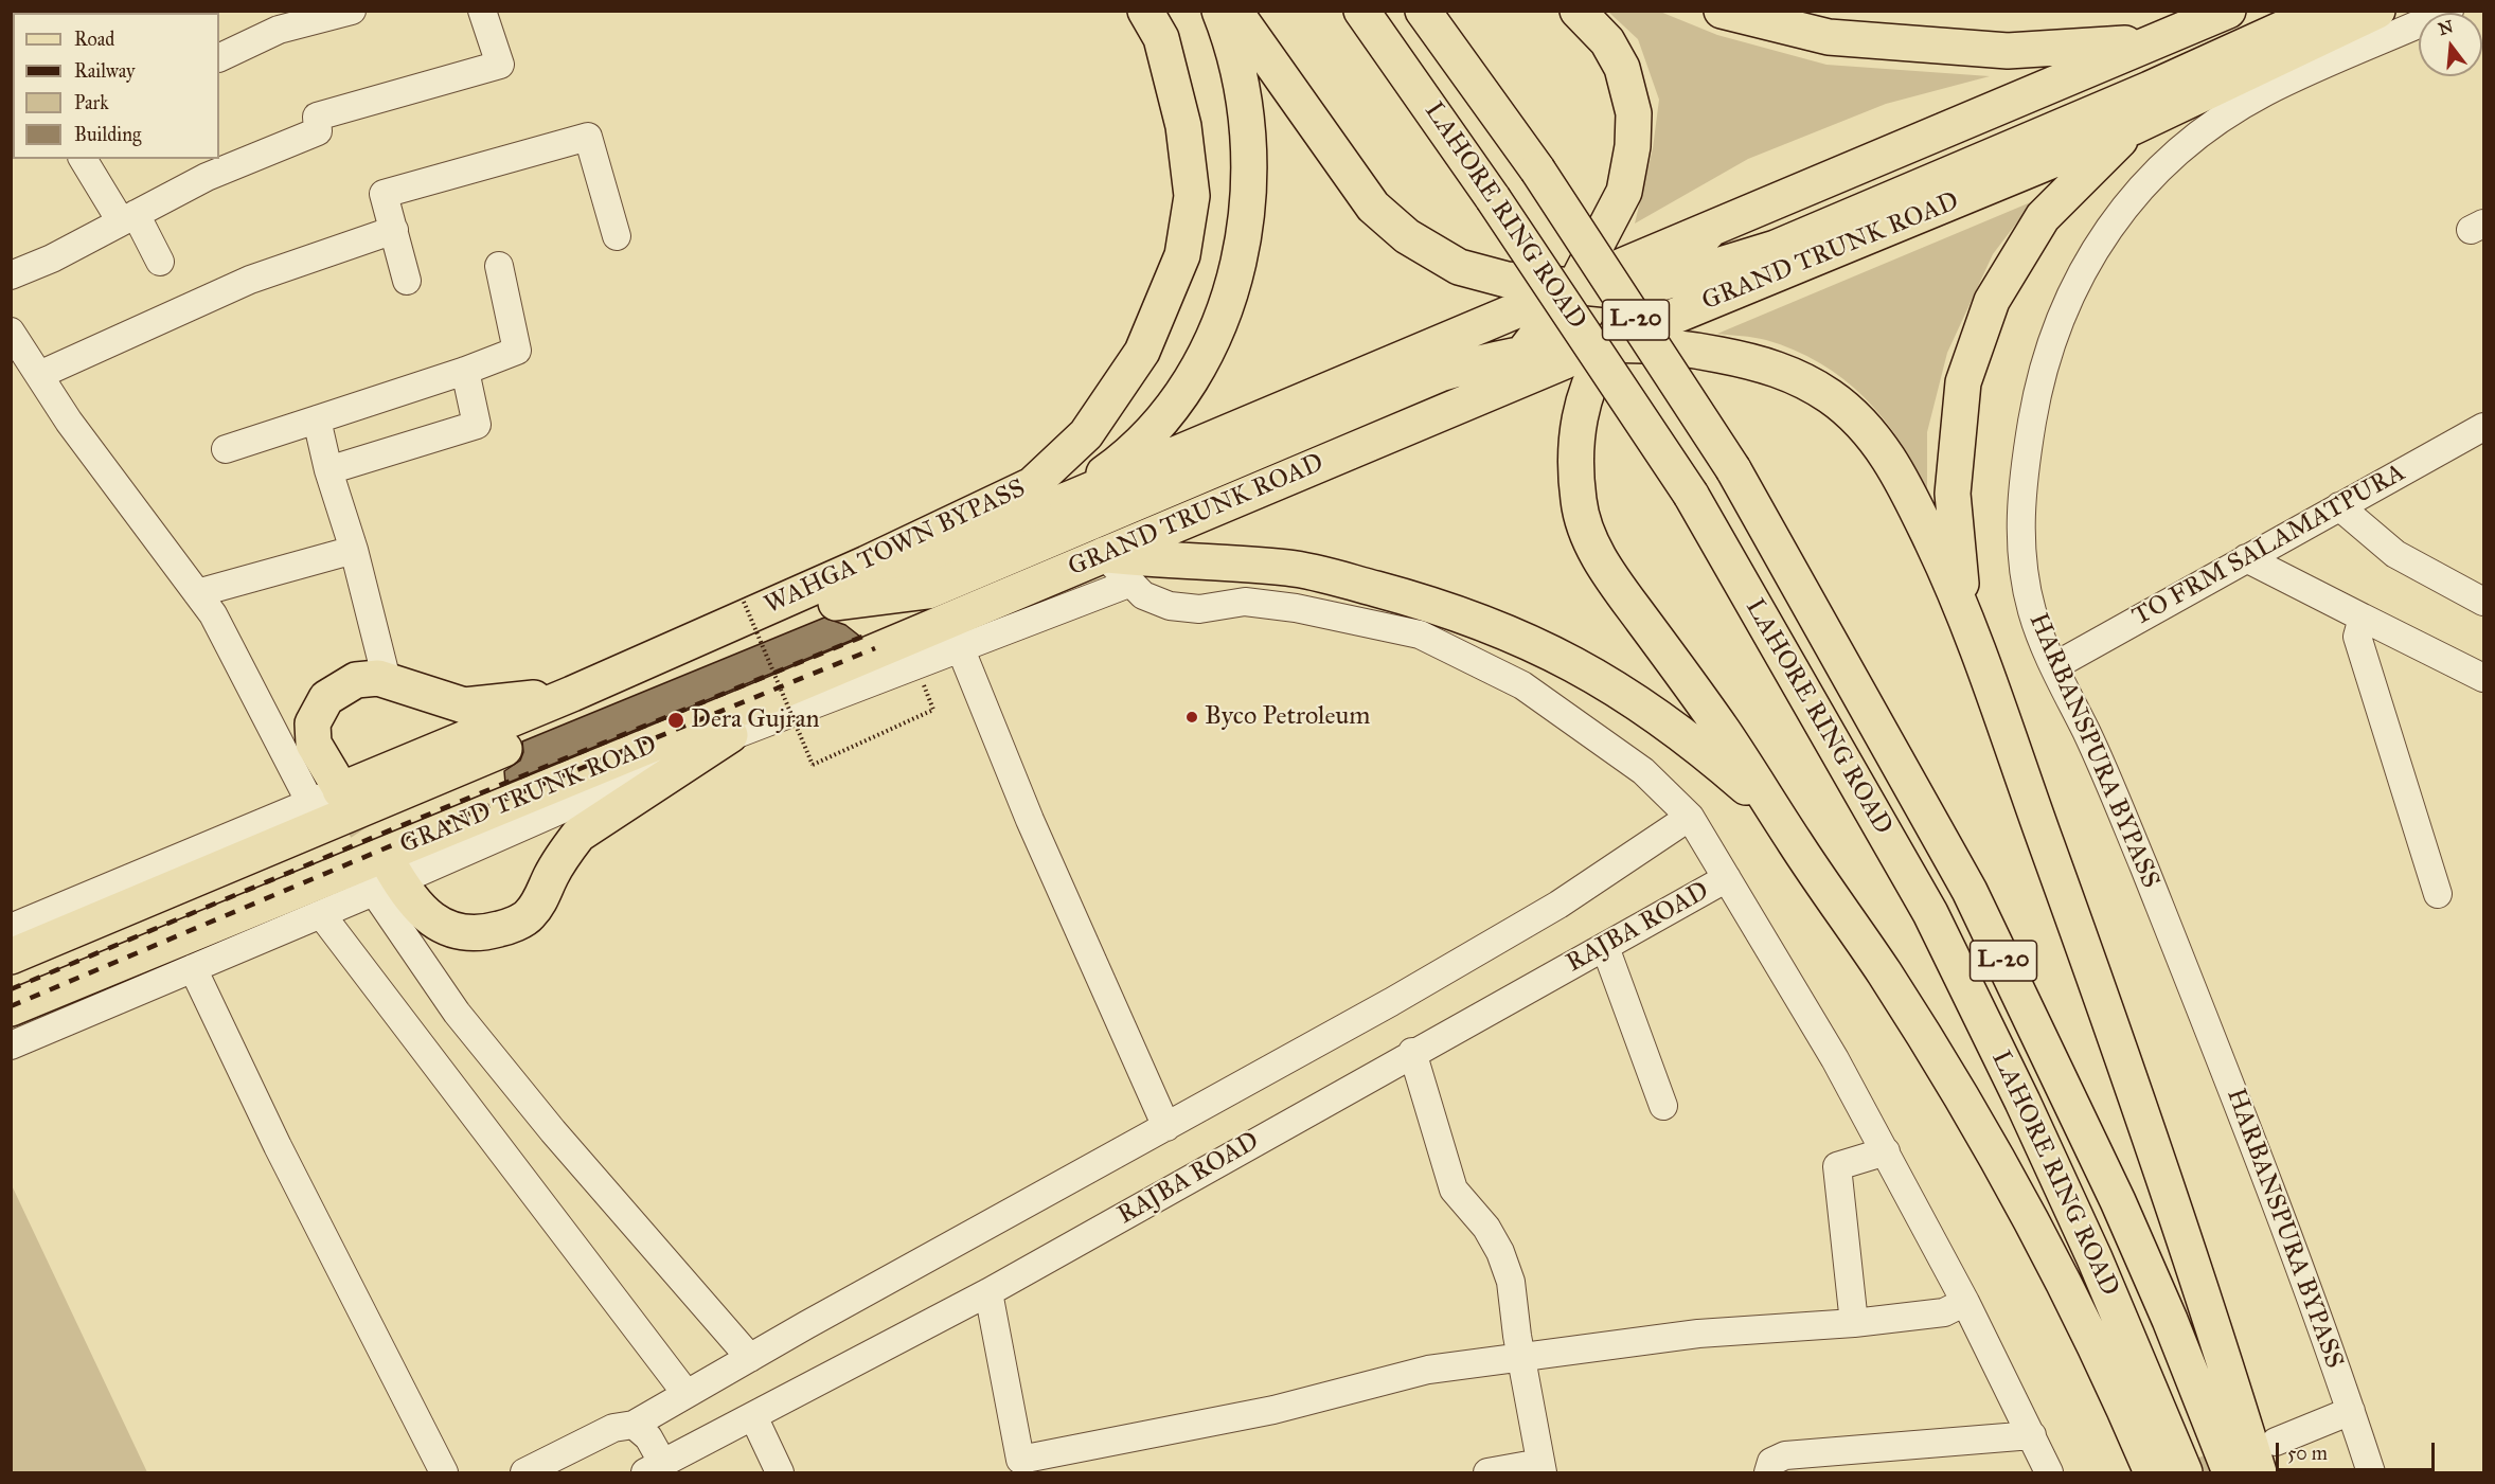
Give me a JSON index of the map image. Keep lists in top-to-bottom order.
{
  "streets": {
    "main road": [
      "LAHORE RING ROAD",
      "GRAND TRUNK ROAD",
      "L-20",
      "WAHGA TOWN BYPASS"
    ],
    "street": ["TO FRM SALAMATPURA", "HARBANSPURA BYPASS", "RAJBA ROAD"]
  },
  "crossings": [
    ["TO FRM SALAMATPURA", "HARBANSPURA BYPASS"]
  ],
  "places": ["Byco Petroleum", "Dera Gujran"],
  "legend": [
    "Road",
    "Railway",
    "Park",
    "Building"
  ],
  "scale_bar": "50 m",
  "north": "top"
}
